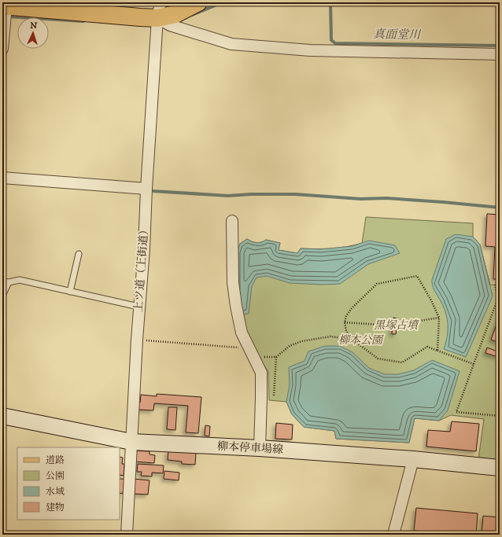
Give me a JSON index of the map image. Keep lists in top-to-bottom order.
{
  "streets": {
    "main road": ["柳本停車場線"],
    "street": ["上ツ道（上街道）"]
  },
  "crossings": [
    ["上ツ道（上街道）", "柳本停車場線"]
  ],
  "water": ["真面堂川"],
  "parks": ["黒塚古墳", "柳本公園"],
  "legend": [
    "道路",
    "公園",
    "水域",
    "建物"
  ],
  "north": "top"
}
